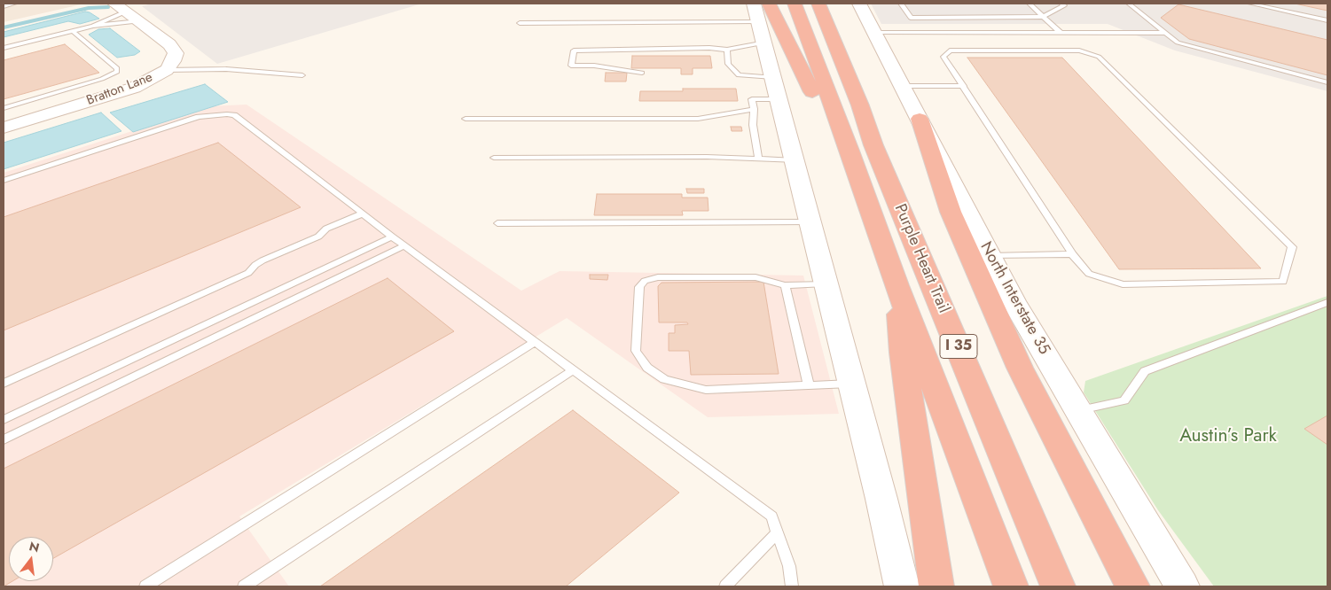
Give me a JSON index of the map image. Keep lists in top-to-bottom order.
{
  "streets": {
    "highway": ["Purple Heart Trail", "I 35"],
    "main road": ["Bratton Lane", "North Interstate 35"]
  },
  "parks": ["Austin’s Park"],
  "north": "top"
}
